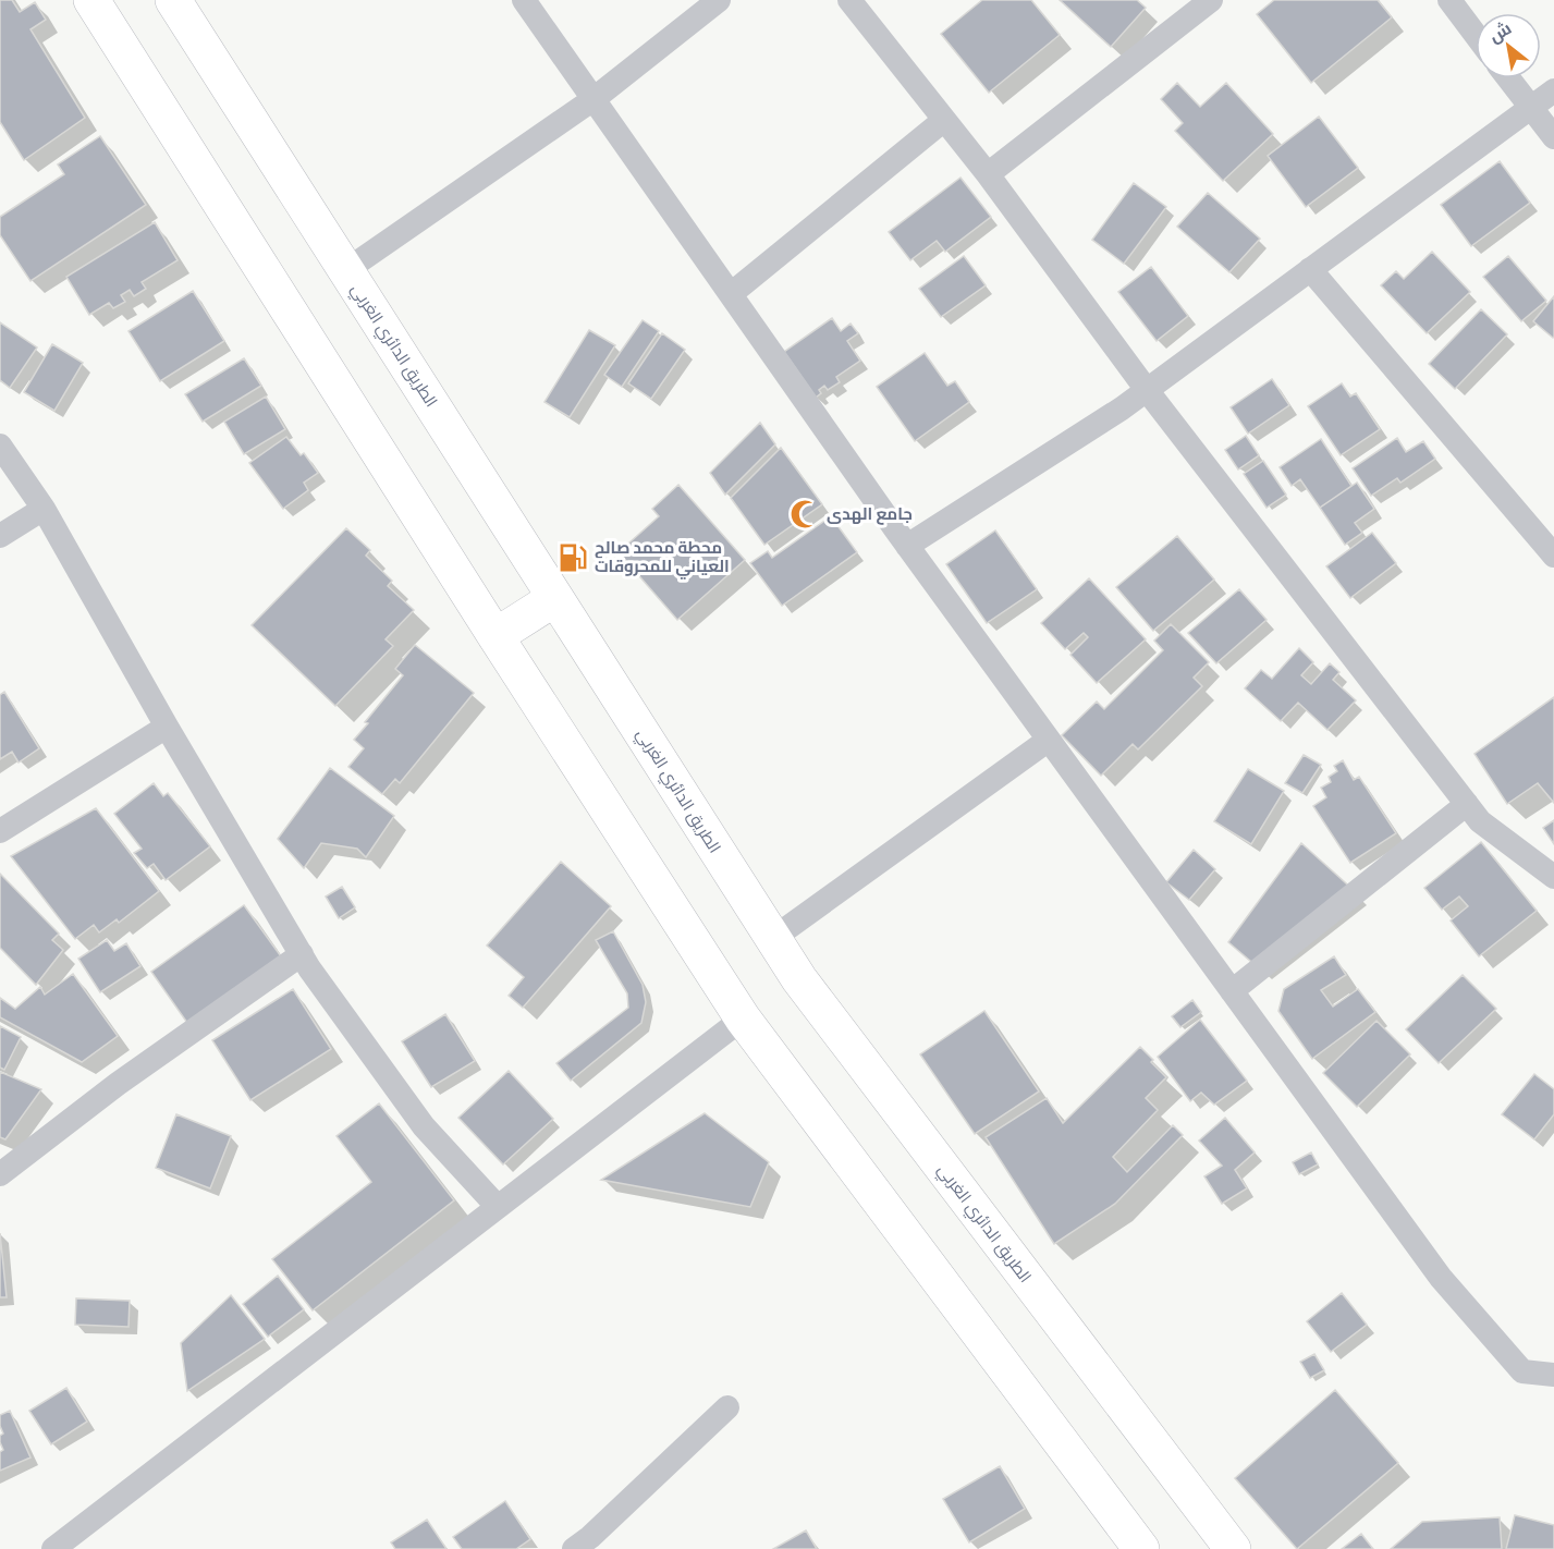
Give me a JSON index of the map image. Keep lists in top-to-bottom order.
{
  "streets": {
    "main road": ["الطريق الدائري الغربي"]
  },
  "places": {
    "mosque": ["جامع الهدى"],
    "fuel station": ["محطة محمد صالح العياني للمحروقات"]
  },
  "north": "top left"
}
